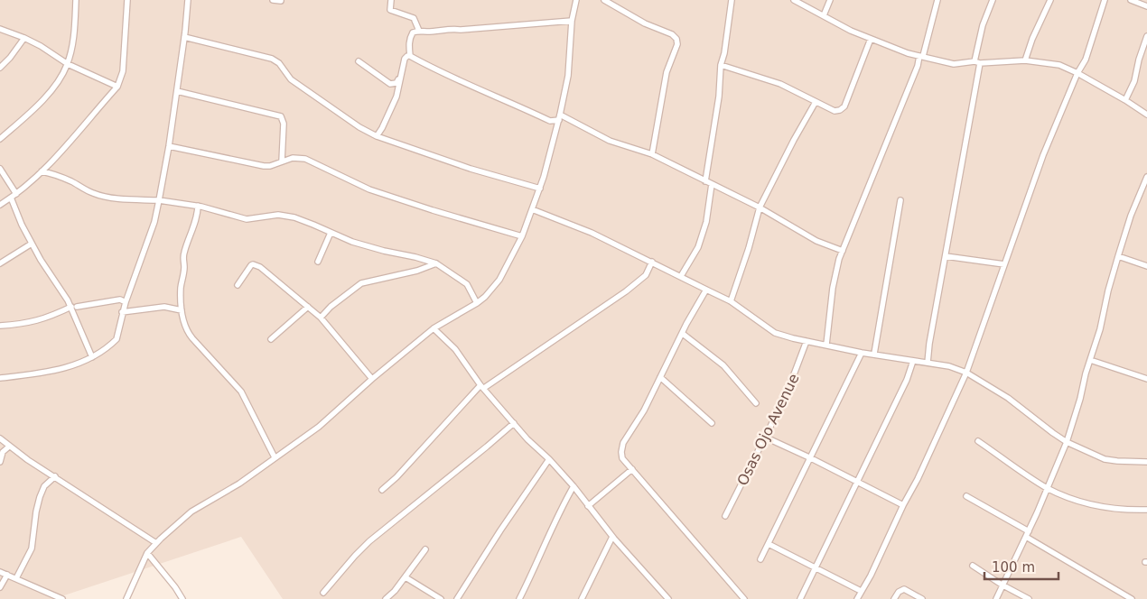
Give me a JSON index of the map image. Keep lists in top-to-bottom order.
{
  "streets": {
    "street": ["Osas Ojo Avenue"]
  },
  "scale_bar": "100 m"
}
